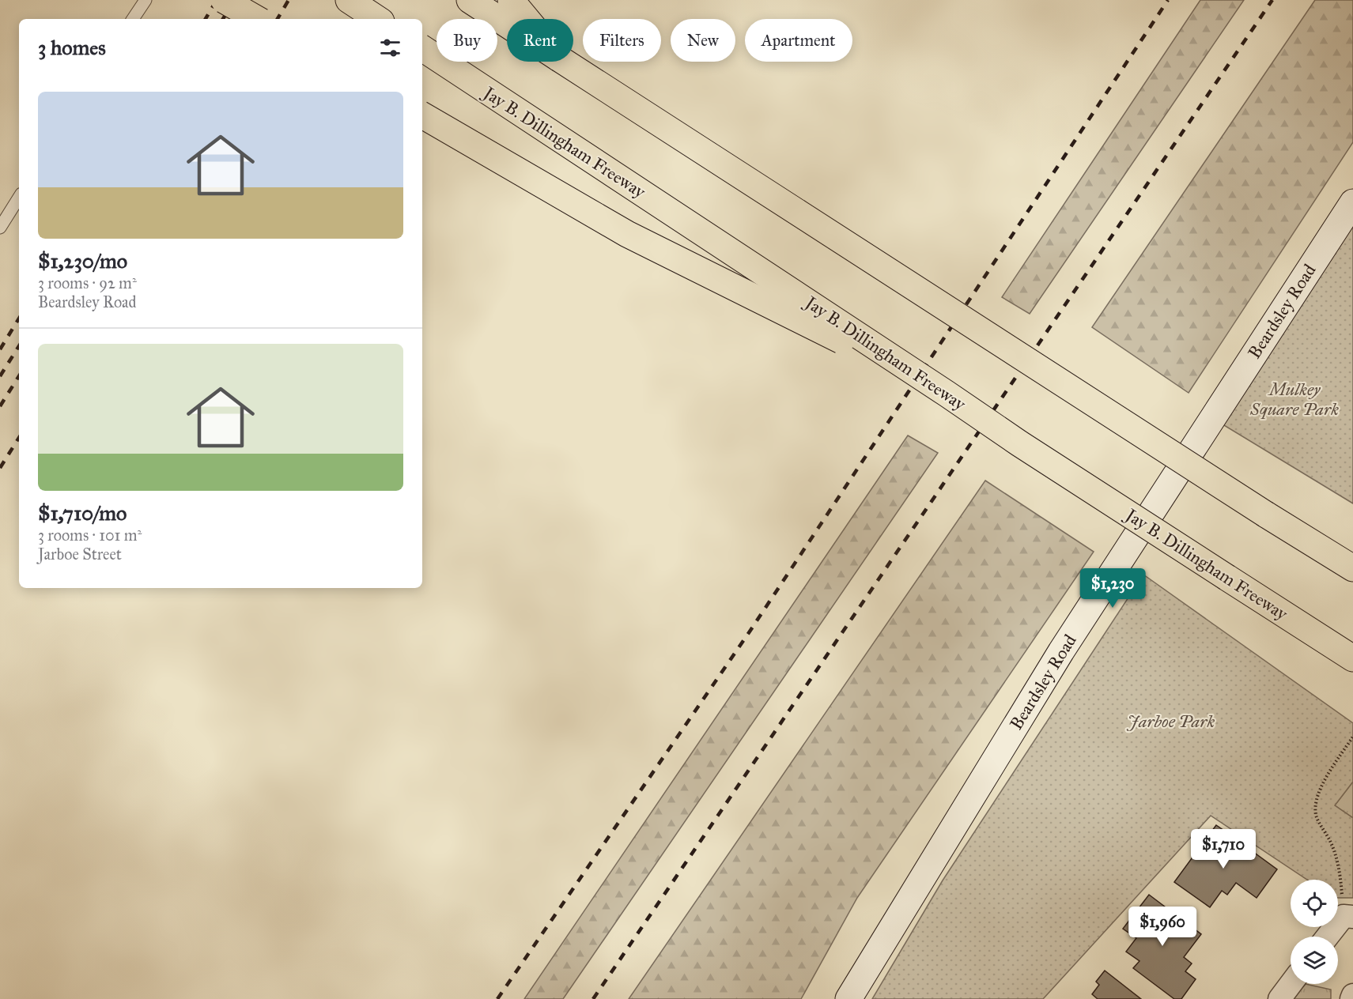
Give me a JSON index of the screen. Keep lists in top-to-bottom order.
{
  "streets": {
    "highway": ["Jay B. Dillingham Freeway"],
    "street": ["Beardsley Road"]
  },
  "parks": ["Mulkey Square Park", "Jarboe Park"],
  "page": {
    "chip": [
      "Buy",
      "Rent",
      "Filters",
      "New",
      "Apartment"
    ],
    "heading": "3 homes",
    "list": [
      {
        "name": "$1,230/mo",
        "note": "3 rooms · 92 m² · Beardsley Road"
      },
      {
        "name": "$1,710/mo",
        "note": "3 rooms · 101 m² · Jarboe Street"
      }
    ],
    "price": ["$1,230", "$1,710", "$1,960"]
  }
}
